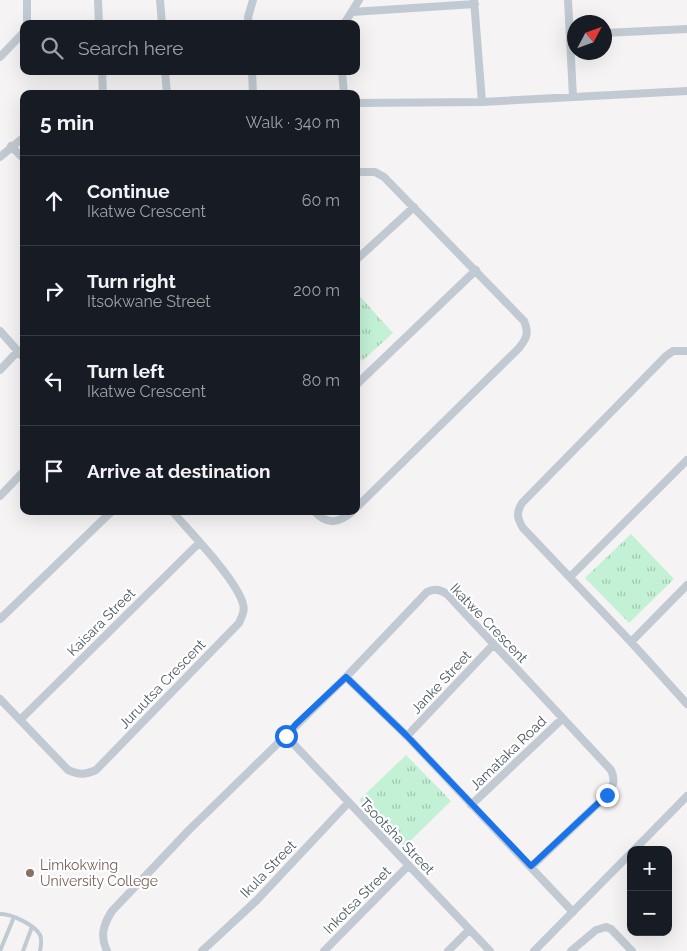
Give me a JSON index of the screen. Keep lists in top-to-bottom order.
{
  "streets": {
    "street": [
      "Kaisara Street",
      "Ikatwe Crescent",
      "Janke Street",
      "Juruutsa Crescent",
      "Jamataka Road",
      "Tsootsha Street",
      "Ikula Street",
      "Inkotsa Street"
    ]
  },
  "crossings": [
    ["Kaisara Street", "Juruutsa Crescent"],
    ["Ikatwe Crescent", "Janke Street"],
    ["Ikatwe Crescent", "Jamataka Road"],
    ["Ikatwe Crescent", "Tsootsha Street"],
    ["Tsootsha Street", "Ikula Street"],
    ["Tsootsha Street", "Inkotsa Street"]
  ],
  "places": ["Limkokwing University College"],
  "north": "top right",
  "page": {
    "search": "Search here",
    "heading": ["5 min", "Walk · 340 m"],
    "list": [
      ["Continue", "Ikatwe Crescent", "60 m"],
      ["Turn right", "Itsokwane Street", "200 m"],
      ["Turn left", "Ikatwe Crescent", "80 m"],
      "Arrive at destination"
    ],
    "map_buttons": ["+", "−"]
  }
}
